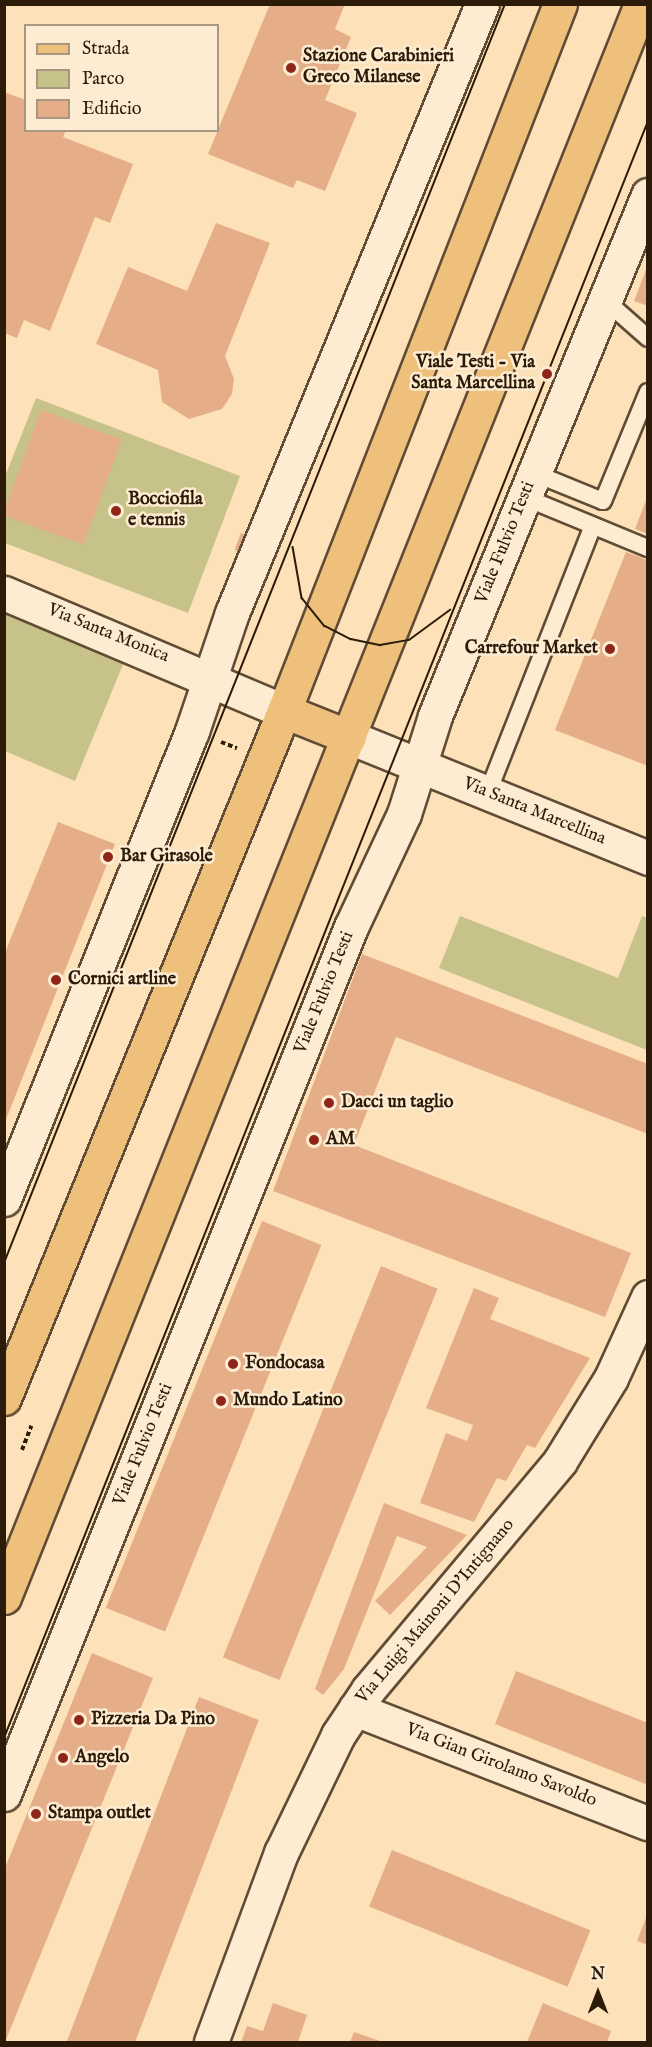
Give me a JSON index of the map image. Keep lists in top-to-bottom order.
{
  "streets": {
    "street": [
      "Viale Fulvio Testi",
      "Via Santa Monica",
      "Via Santa Marcellina",
      "Via Luigi Mainoni D'Intignano",
      "Via Gian Girolamo Savoldo"
    ]
  },
  "crossings": [
    ["Viale Fulvio Testi", "Via Santa Marcellina"],
    ["Via Luigi Mainoni D'Intignano", "Via Gian Girolamo Savoldo"]
  ],
  "places": [
    "Stazione Carabinieri Greco Milanese",
    "Viale Testi - Via Santa Marcellina",
    "Bocciofila e tennis",
    "Carrefour Market",
    "Bar Girasole",
    "Cornici artline",
    "Dacci un taglio",
    "AM",
    "Fondocasa",
    "Mundo Latino",
    "Pizzeria Da Pino",
    "Angelo",
    "Stampa outlet"
  ],
  "legend": ["Strada", "Parco", "Edificio"],
  "north": "top"
}
